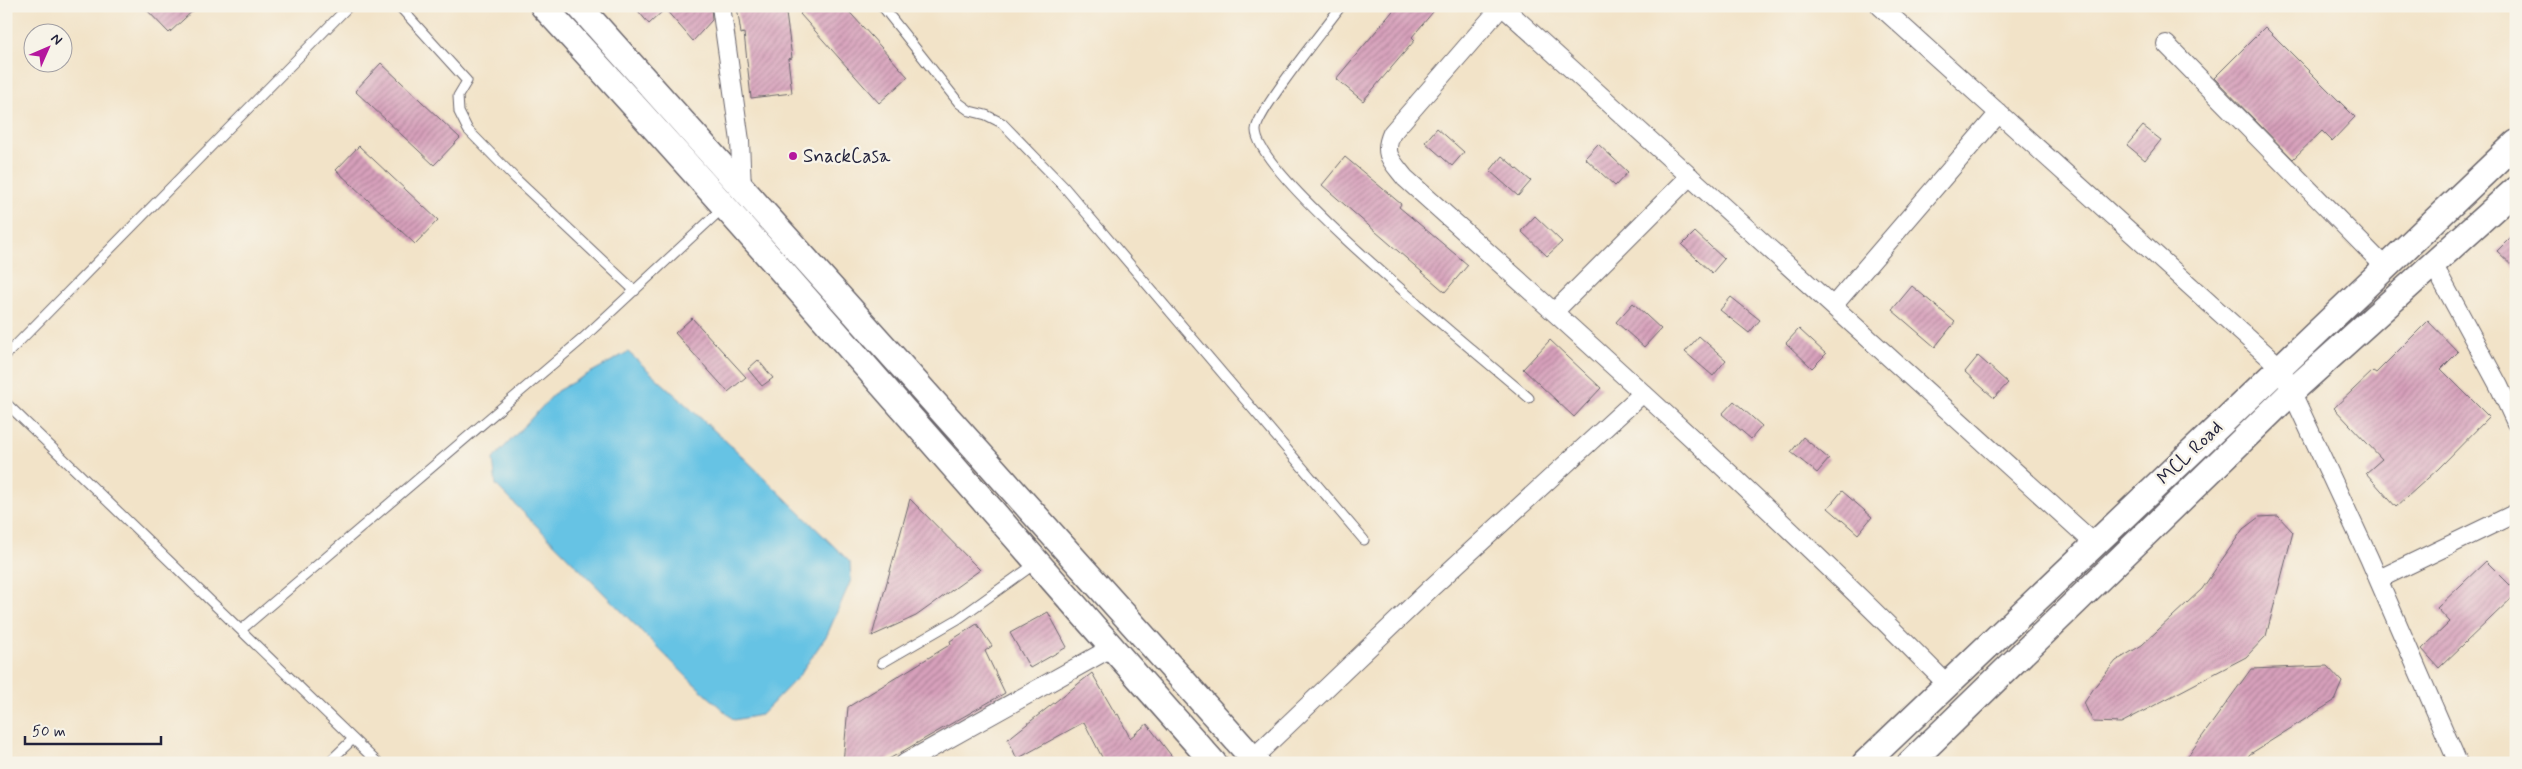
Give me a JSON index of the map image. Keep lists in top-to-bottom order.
{
  "streets": {
    "main road": ["MCL Road"]
  },
  "places": ["SnackCasa"],
  "scale_bar": "50 m",
  "north": "top right"
}
